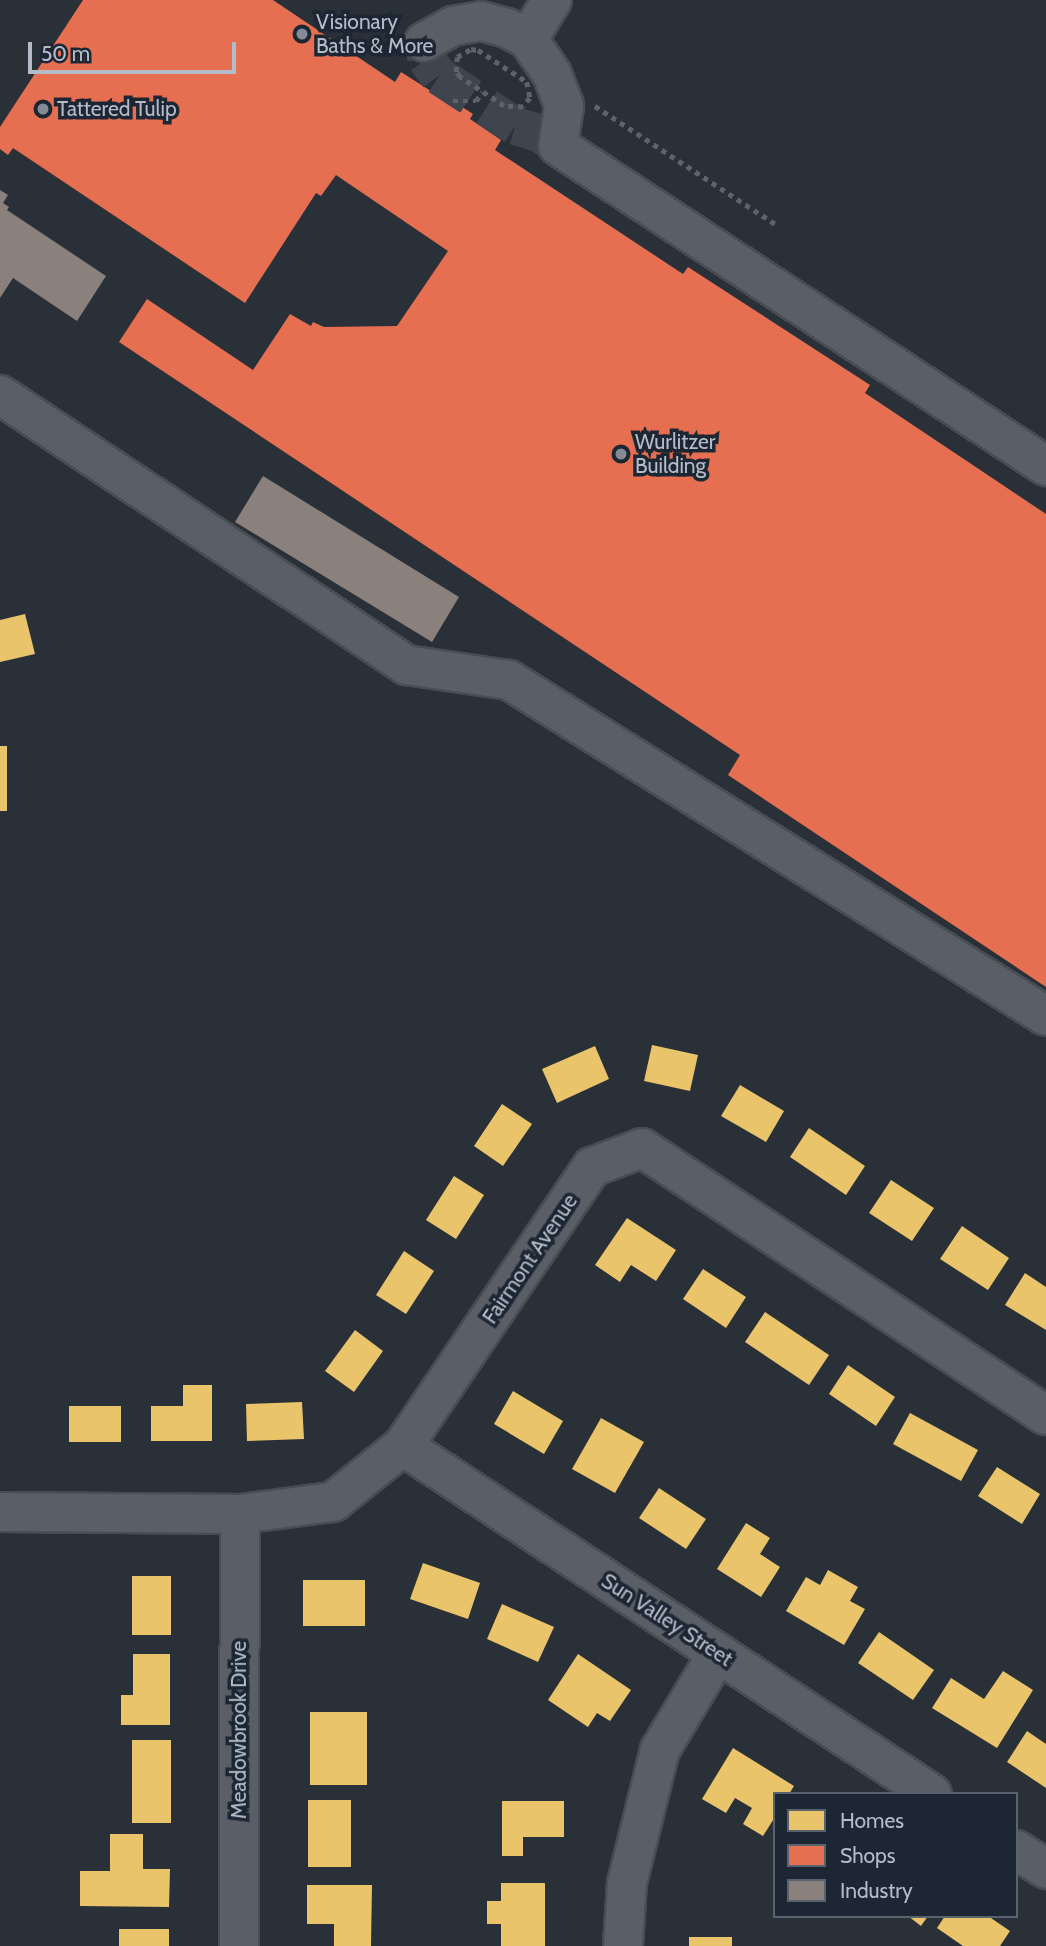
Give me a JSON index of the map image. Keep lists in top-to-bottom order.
{
  "streets": {
    "street": ["Fairmont Avenue", "Sun Valley Street", "Meadowbrook Drive"]
  },
  "crossings": [
    ["Fairmont Avenue", "Sun Valley Street"],
    ["Fairmont Avenue", "Meadowbrook Drive"]
  ],
  "places": ["Visionary Baths & More", "Tattered Tulip", "Wurlitzer Building"],
  "legend": ["Homes", "Shops", "Industry"],
  "scale_bar": "50 m"
}
